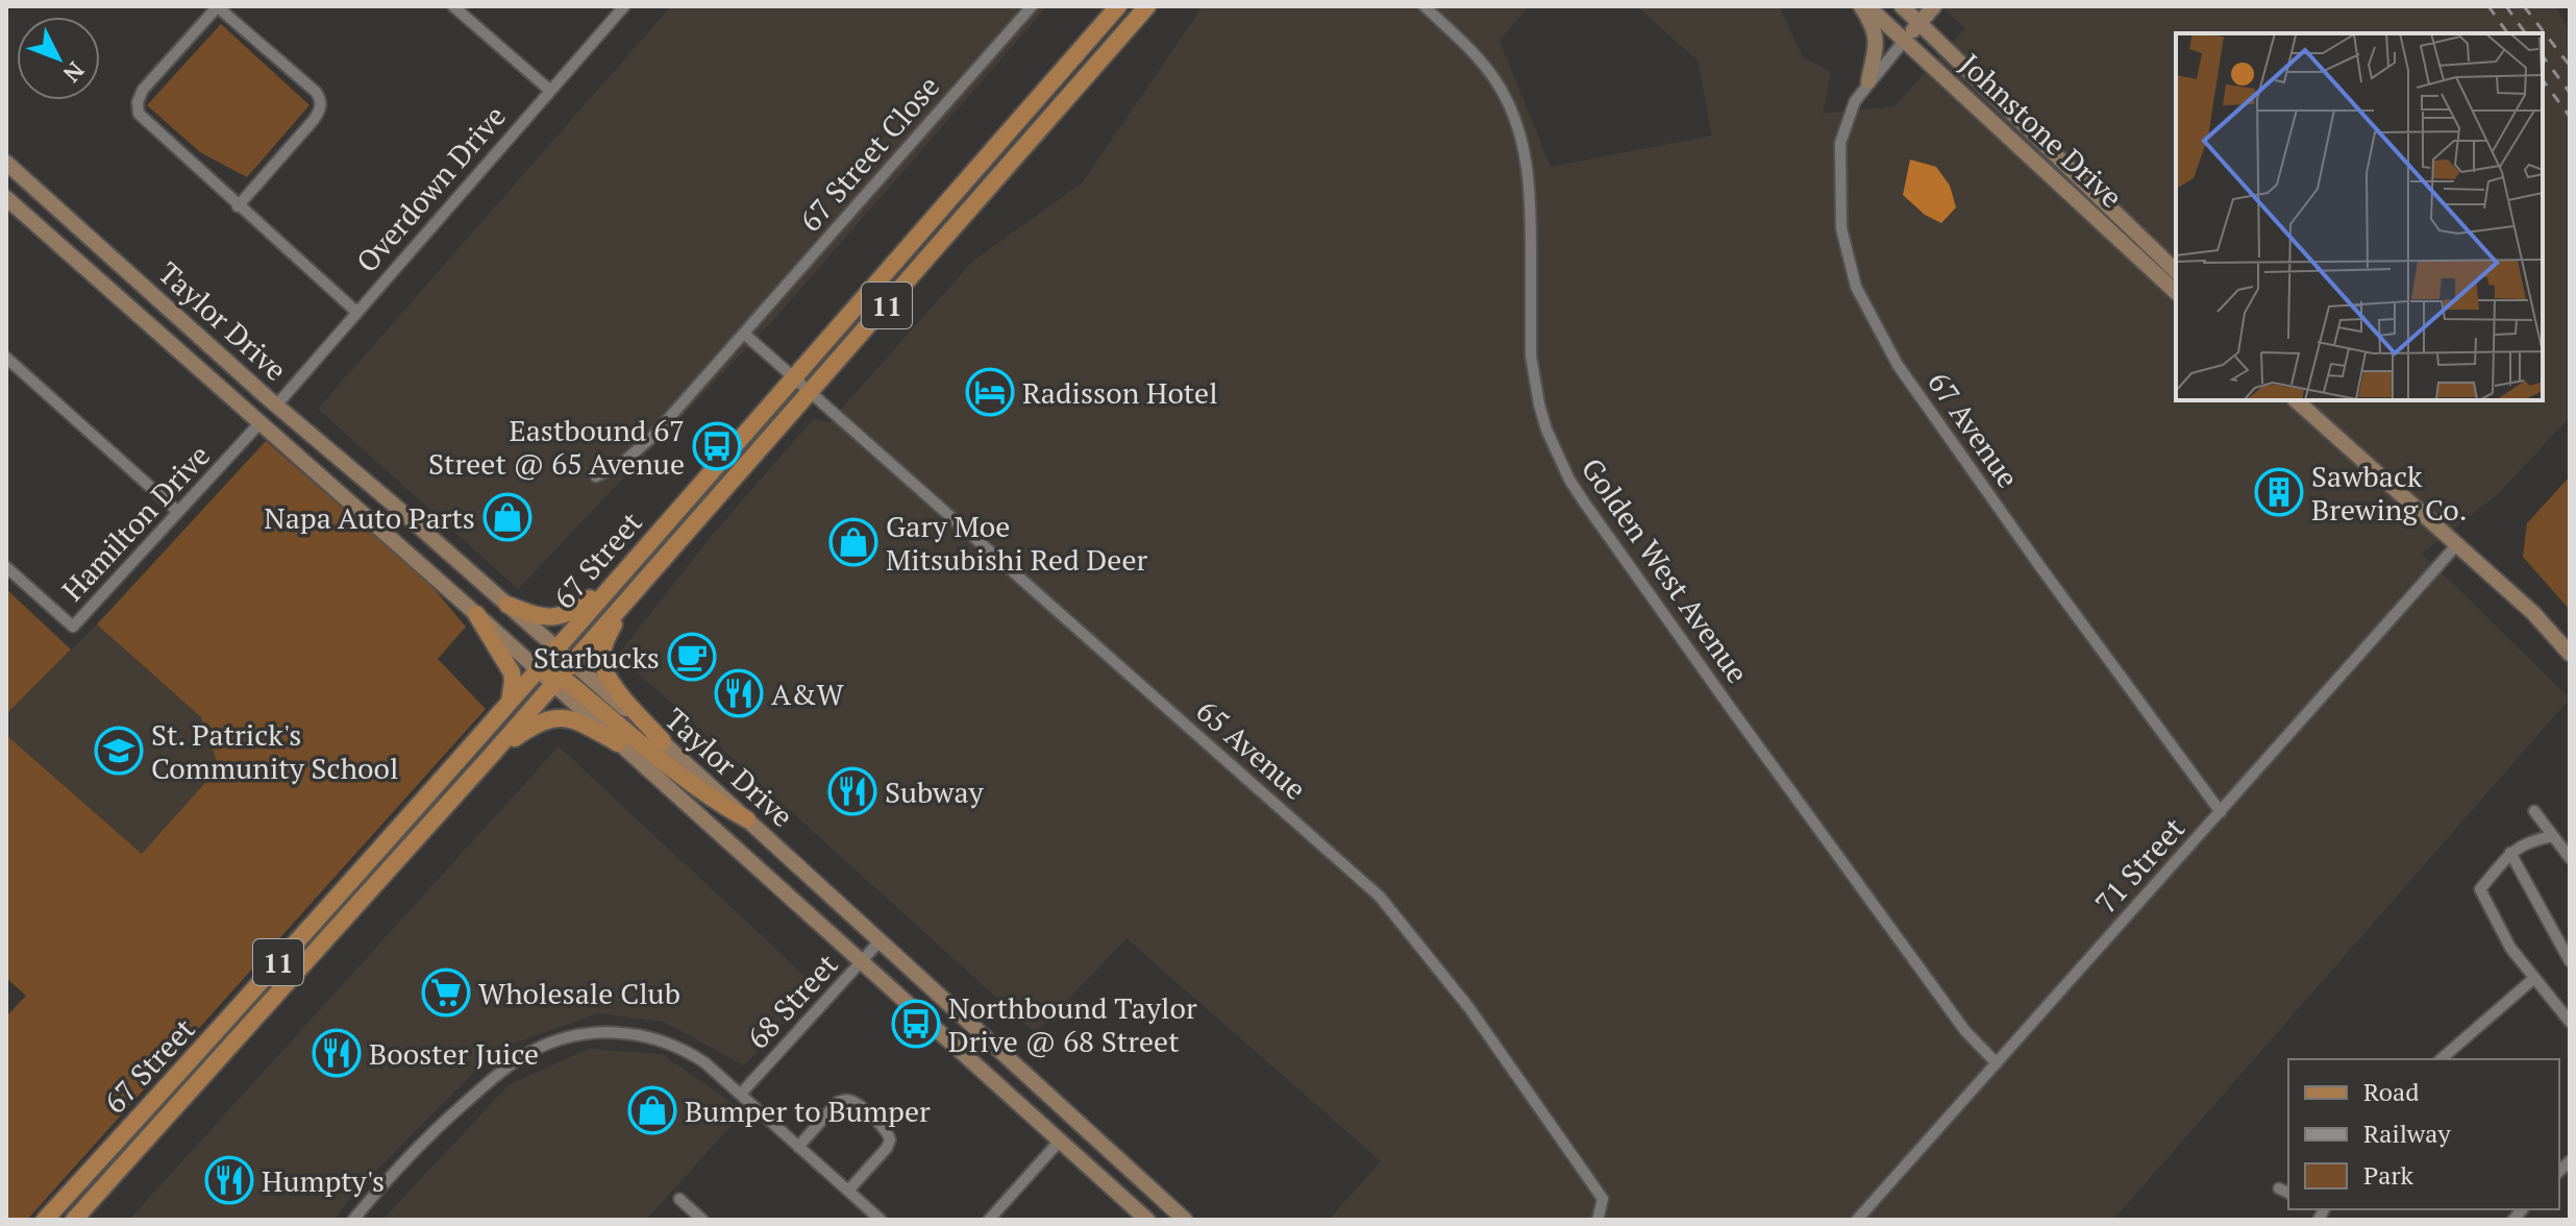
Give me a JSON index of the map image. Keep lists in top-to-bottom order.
{
  "streets": {
    "main road": [
      "Johnstone Drive",
      "11",
      "Taylor Drive",
      "67 Street"
    ],
    "street": [
      "67 Street Close",
      "Overdown Drive",
      "67 Avenue",
      "Hamilton Drive",
      "Golden West Avenue",
      "65 Avenue",
      "71 Street",
      "68 Street"
    ]
  },
  "crossings": [
    ["Johnstone Drive", "67 Avenue"],
    ["Overdown Drive", "Taylor Drive"],
    ["Taylor Drive", "Hamilton Drive"],
    ["Taylor Drive", "67 Street"],
    ["Taylor Drive", "68 Street"],
    ["67 Avenue", "71 Street"],
    ["67 Street", "65 Avenue"],
    ["Golden West Avenue", "71 Street"]
  ],
  "places": {
    "hotel": ["Radisson Hotel"],
    "bus stop": ["Eastbound 67 Street @ 65 Avenue", "Northbound Taylor Drive @ 68 Street"],
    "building": ["Sawback Brewing Co."],
    "shop": ["Napa Auto Parts", "Gary Moe Mitsubishi Red Deer", "Bumper to Bumper"],
    "cafe": ["Starbucks"],
    "restaurant": [
      "A&W",
      "Subway",
      "Booster Juice",
      "Humpty's"
    ],
    "school or university": ["St. Patrick's Community School"],
    "supermarket": ["Wholesale Club"]
  },
  "legend": ["Road", "Railway", "Park"],
  "north": "bottom right"
}
